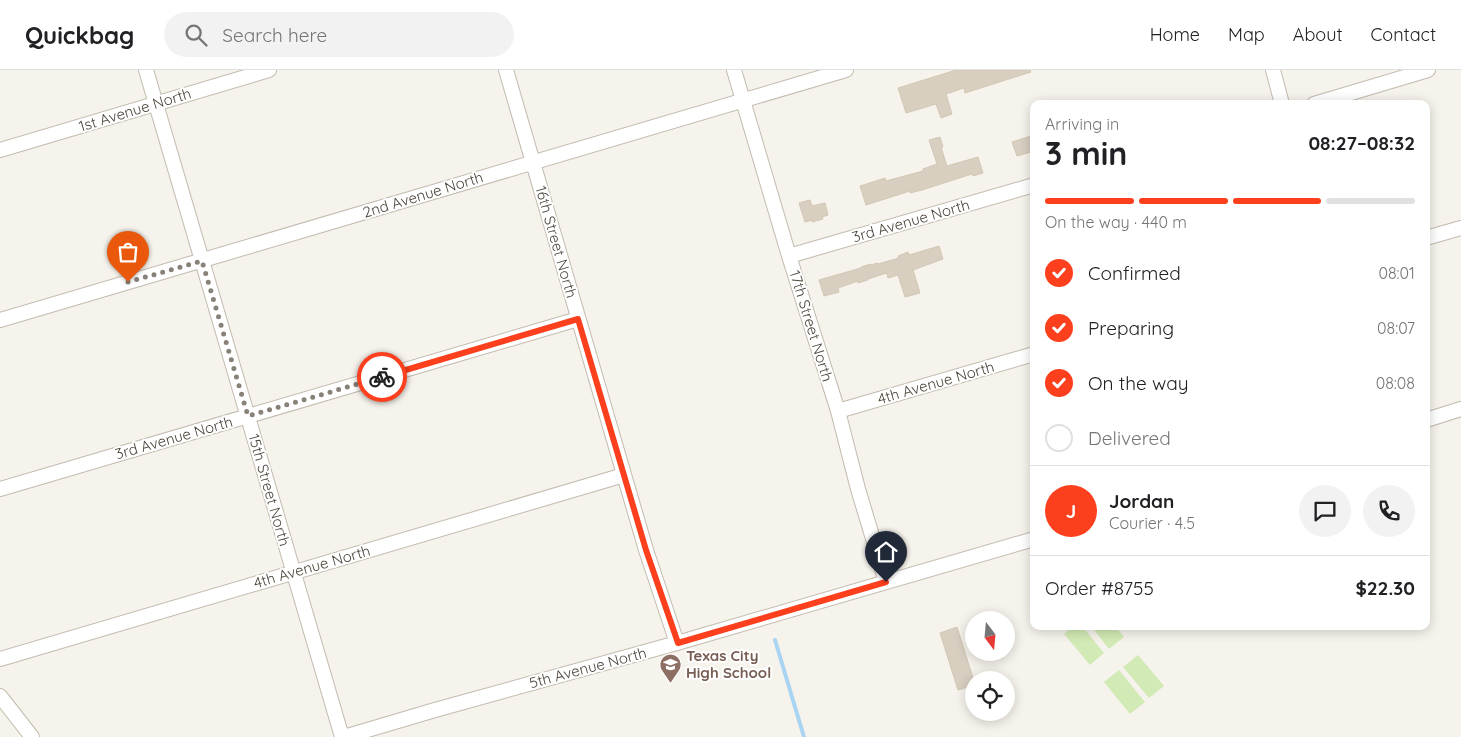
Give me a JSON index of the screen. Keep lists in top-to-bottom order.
{
  "streets": {
    "street": [
      "1st Avenue North",
      "2nd Avenue North",
      "3rd Avenue North",
      "16th Street North",
      "17th Street North",
      "4th Avenue North",
      "15th Street North",
      "5th Avenue North"
    ]
  },
  "crossings": [
    ["1st Avenue North", "15th Street North"],
    ["2nd Avenue North", "16th Street North"],
    ["2nd Avenue North", "17th Street North"],
    ["2nd Avenue North", "15th Street North"],
    ["3rd Avenue North", "16th Street North"],
    ["3rd Avenue North", "17th Street North"],
    ["3rd Avenue North", "15th Street North"],
    ["16th Street North", "4th Avenue North"],
    ["16th Street North", "5th Avenue North"],
    ["17th Street North", "4th Avenue North"],
    ["17th Street North", "5th Avenue North"],
    ["4th Avenue North", "15th Street North"],
    ["15th Street North", "5th Avenue North"]
  ],
  "places": {
    "school or university": ["Texas City High School"]
  },
  "north": "bottom",
  "page": {
    "header": "Quickbag",
    "search": "Search here",
    "nav": [
      "Home",
      "Map",
      "About",
      "Contact"
    ],
    "heading": ["3 min", "Arriving in", "08:27–08:32"],
    "panel": [
      "Jordan",
      "Courier · 4.5",
      "Order #8755",
      "$22.30"
    ],
    "bar": "On the way · 440 m",
    "list": [
      ["Confirmed", "08:01"],
      ["Preparing", "08:07"],
      ["On the way", "08:08"],
      "Delivered"
    ],
    "round": "J"
  }
}
